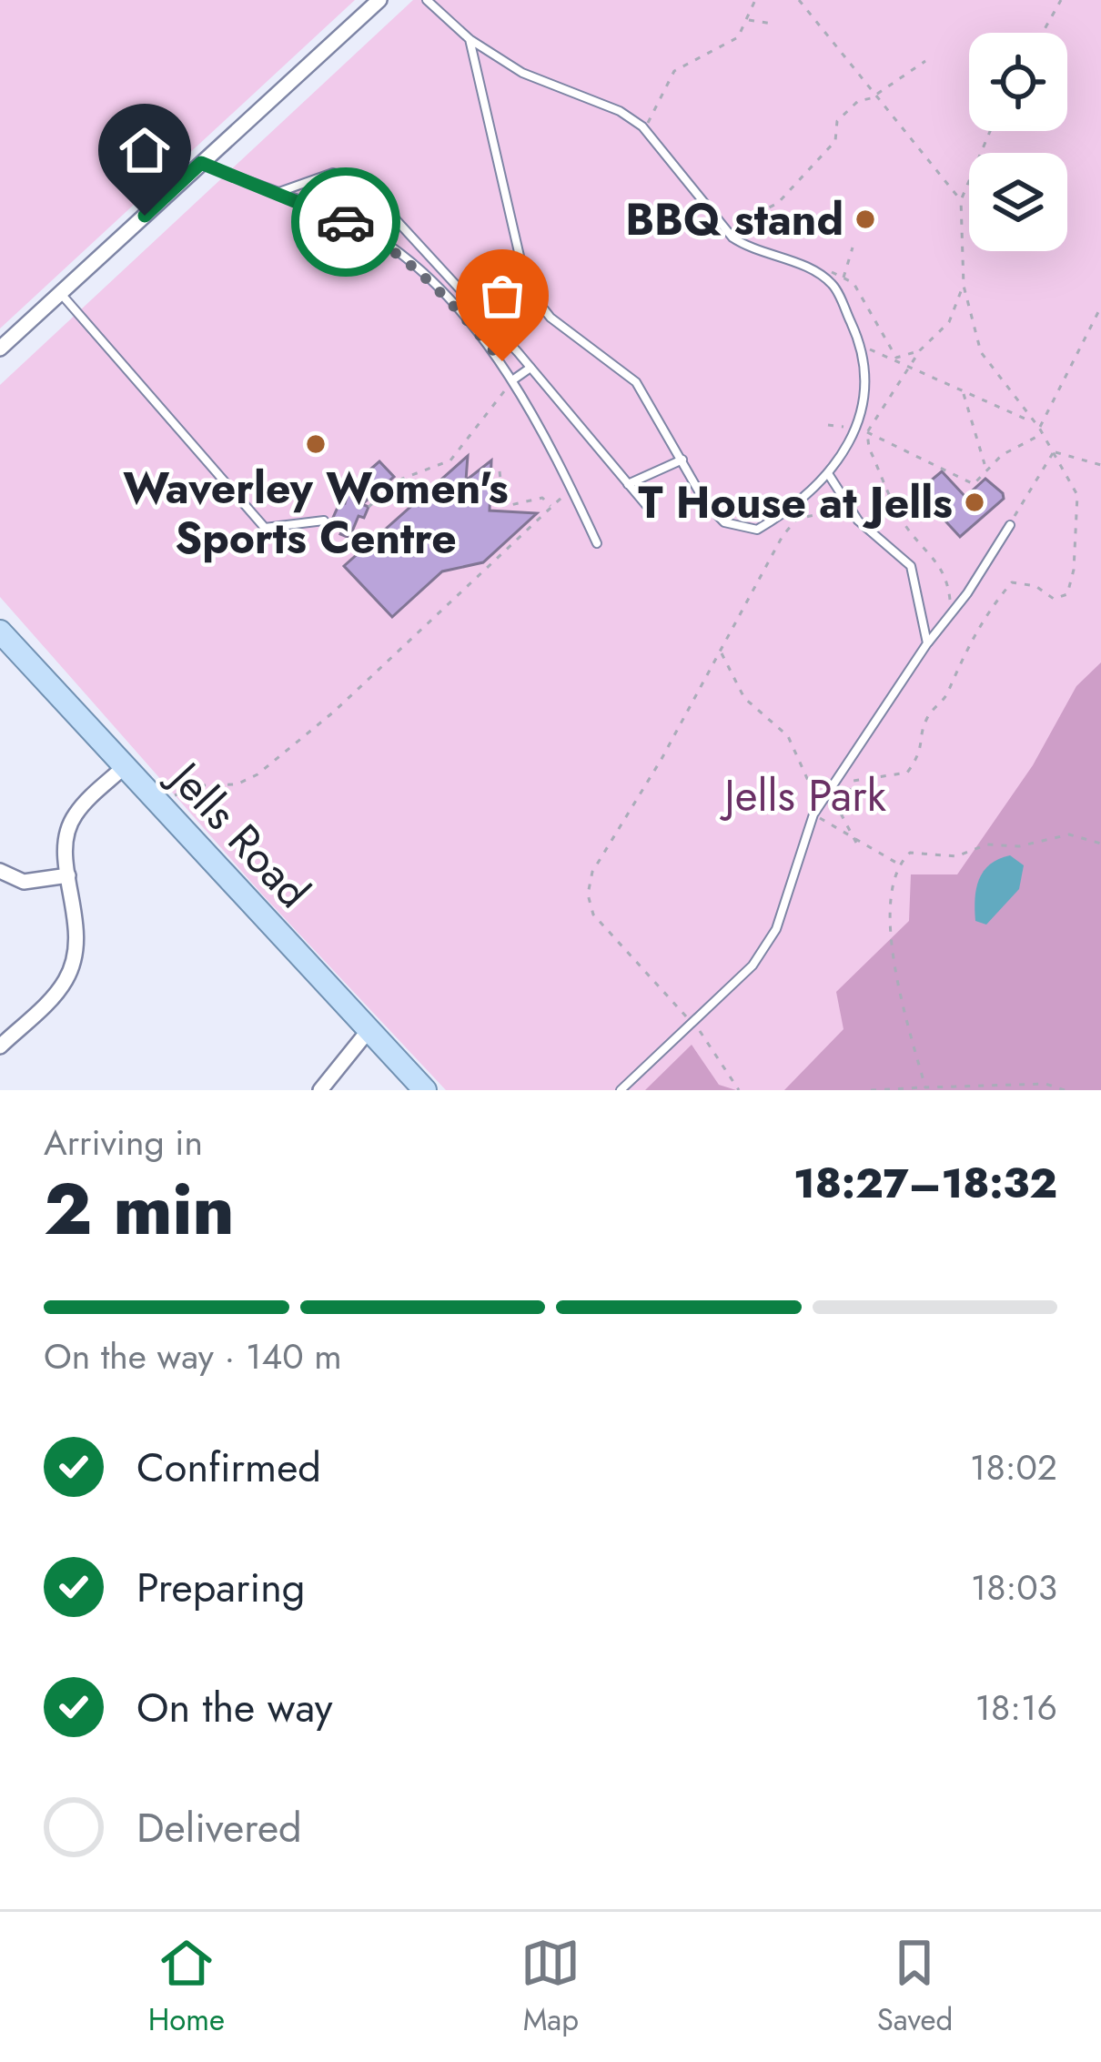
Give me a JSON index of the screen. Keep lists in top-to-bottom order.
{
  "streets": {
    "main road": ["Jells Road"]
  },
  "parks": ["Jells Park"],
  "places": ["BBQ stand", "Waverley Women's Sports Centre", "T House at Jells"],
  "page": {
    "heading": ["2 min", "Arriving in", "18:27–18:32"],
    "bar": "On the way · 140 m",
    "list": [
      ["Confirmed", "18:02"],
      ["Preparing", "18:03"],
      ["On the way", "18:16"],
      "Delivered"
    ],
    "tabs": ["Home", "Map", "Saved"]
  }
}
